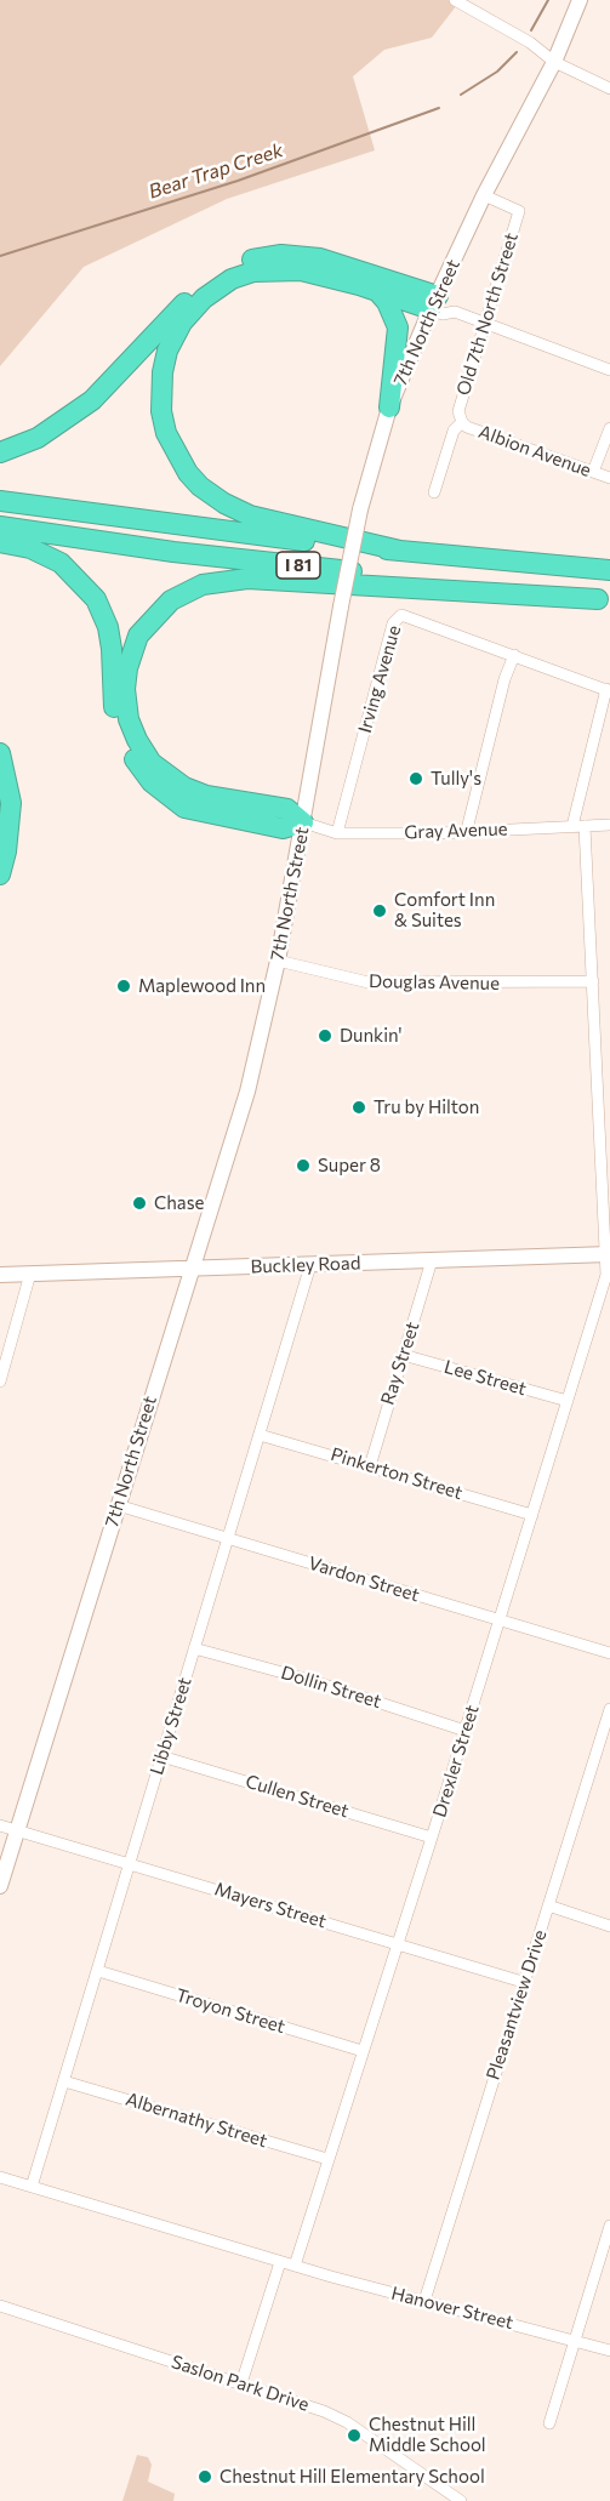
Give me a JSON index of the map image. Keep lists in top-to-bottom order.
{
  "streets": {
    "highway": ["I 81"],
    "street": [
      "Old 7th North Street",
      "7th North Street",
      "Albion Avenue",
      "Irving Avenue",
      "Gray Avenue",
      "Douglas Avenue",
      "Buckley Road",
      "Ray Street",
      "Lee Street",
      "Pinkerton Street",
      "Vardon Street",
      "Dollin Street",
      "Libby Street",
      "Drexler Street",
      "Cullen Street",
      "Mayers Street",
      "Pleasantview Drive",
      "Troyon Street",
      "Albernathy Street",
      "Hanover Street",
      "Saslon Park Drive"
    ]
  },
  "crossings": [
    ["Old 7th North Street", "7th North Street"],
    ["Old 7th North Street", "Albion Avenue"],
    ["7th North Street", "Gray Avenue"],
    ["7th North Street", "Douglas Avenue"],
    ["7th North Street", "Buckley Road"],
    ["7th North Street", "Vardon Street"],
    ["7th North Street", "Mayers Street"],
    ["Irving Avenue", "Gray Avenue"],
    ["Irving Avenue", "Drexler Street"],
    ["Gray Avenue", "Drexler Street"],
    ["Douglas Avenue", "Drexler Street"],
    ["Buckley Road", "Ray Street"],
    ["Buckley Road", "Libby Street"],
    ["Buckley Road", "Drexler Street"],
    ["Ray Street", "Lee Street"],
    ["Ray Street", "Pinkerton Street"],
    ["Lee Street", "Drexler Street"],
    ["Pinkerton Street", "Libby Street"],
    ["Pinkerton Street", "Drexler Street"],
    ["Vardon Street", "Libby Street"],
    ["Vardon Street", "Drexler Street"],
    ["Dollin Street", "Libby Street"],
    ["Dollin Street", "Drexler Street"],
    ["Libby Street", "Cullen Street"],
    ["Libby Street", "Mayers Street"],
    ["Libby Street", "Troyon Street"],
    ["Libby Street", "Albernathy Street"],
    ["Drexler Street", "Cullen Street"],
    ["Drexler Street", "Mayers Street"],
    ["Drexler Street", "Troyon Street"],
    ["Drexler Street", "Albernathy Street"],
    ["Drexler Street", "Hanover Street"],
    ["Mayers Street", "Pleasantview Drive"],
    ["Pleasantview Drive", "Hanover Street"]
  ],
  "water": ["Bear Trap Creek"],
  "places": [
    "Tully's",
    "Comfort Inn & Suites",
    "Maplewood Inn",
    "Dunkin'",
    "Tru by Hilton",
    "Super 8",
    "Chase",
    "Chestnut Hill Middle School",
    "Chestnut Hill Elementary School"
  ]
}
